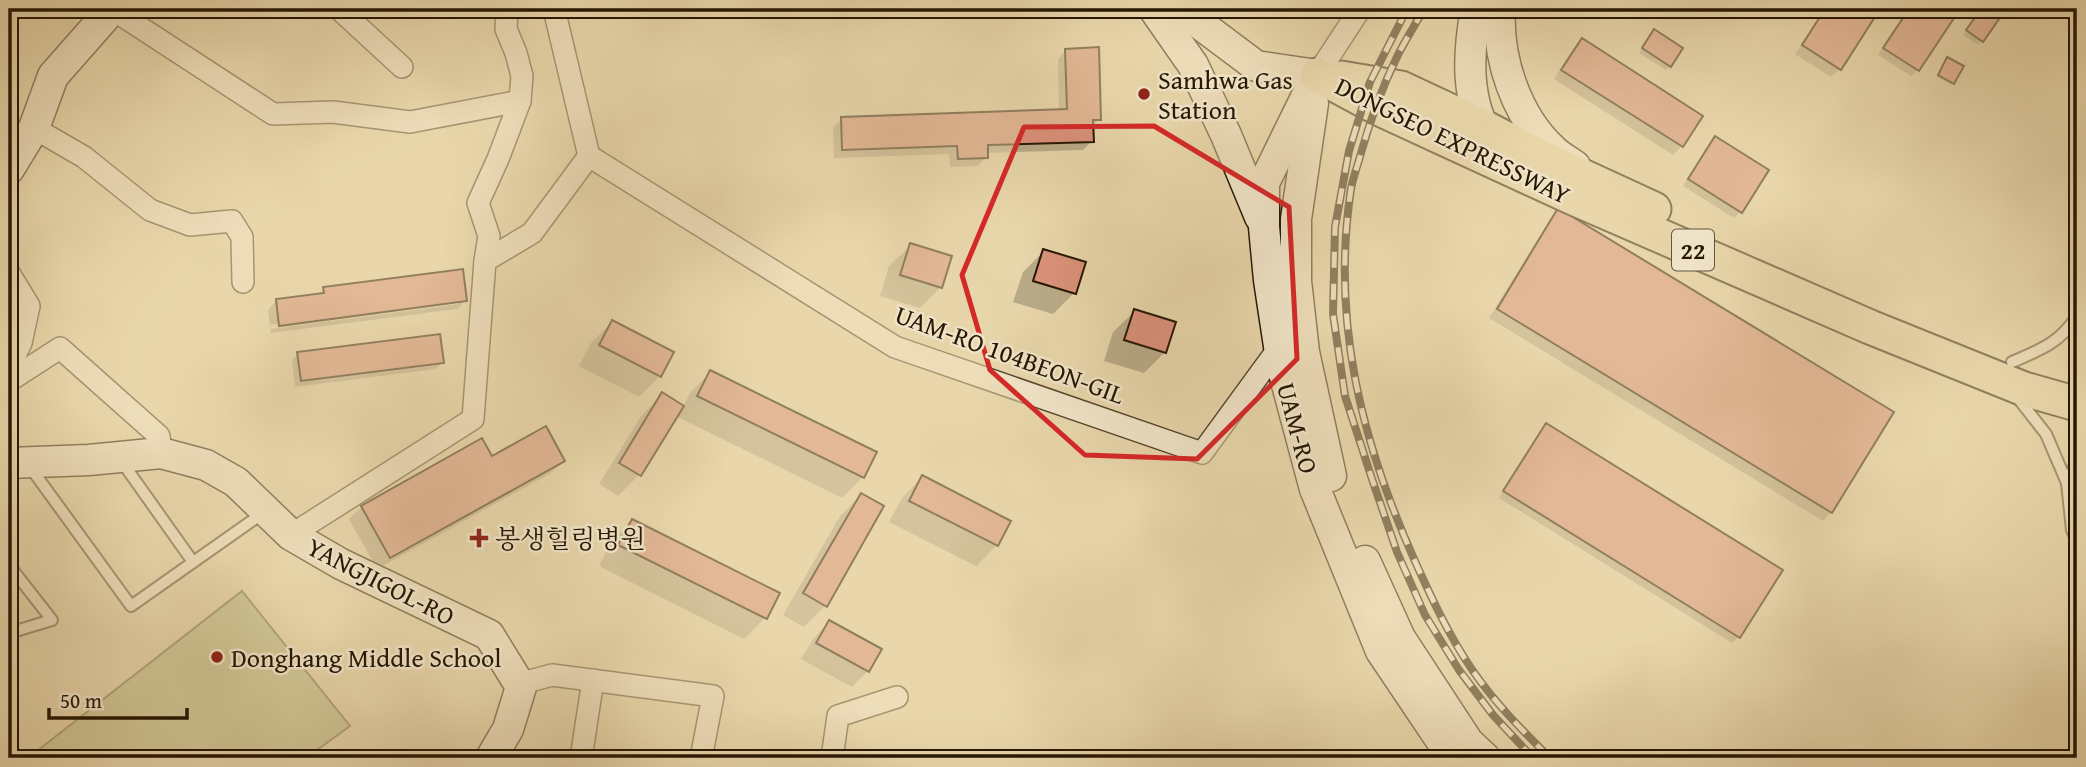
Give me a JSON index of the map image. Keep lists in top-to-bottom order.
{
  "streets": {
    "main road": [
      "DONGSEO EXPRESSWAY",
      "22",
      "UAM-RO",
      "YANGJIGOL-RO"
    ],
    "street": ["UAM-RO 104BEON-GIL"]
  },
  "crossings": [
    ["DONGSEO EXPRESSWAY", "UAM-RO"],
    ["UAM-RO 104BEON-GIL", "UAM-RO"]
  ],
  "places": {
    "other": ["Samhwa Gas Station", "Donghang Middle School"],
    "health": ["봉생힐링병원"]
  },
  "scale_bar": "50 m"
}
